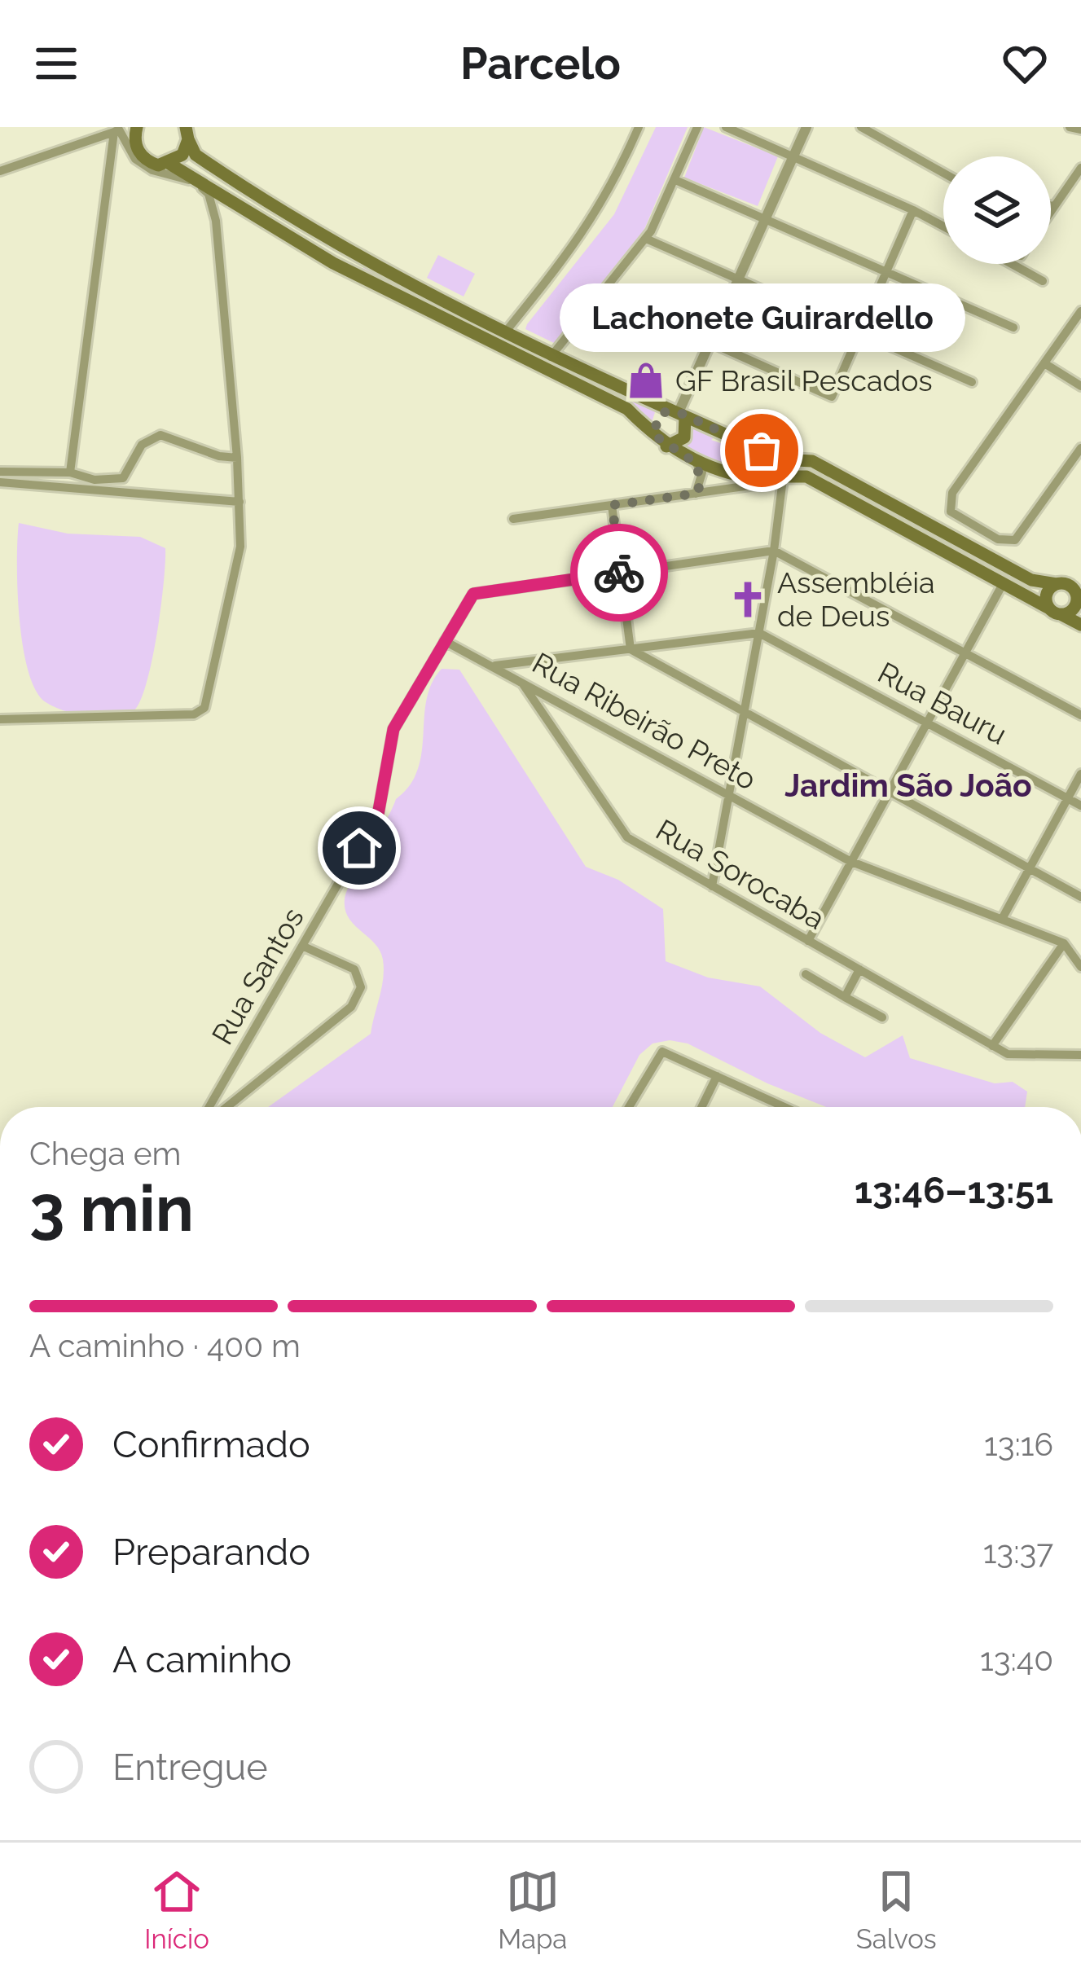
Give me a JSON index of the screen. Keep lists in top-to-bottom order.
{
  "streets": {
    "street": [
      "Rua Bauru",
      "Rua Ribeirão Preto",
      "Rua Sorocaba",
      "Rua Santos"
    ]
  },
  "crossings": [
    ["Rua Ribeirão Preto", "Rua Sorocaba"],
    ["Rua Ribeirão Preto", "Rua Santos"]
  ],
  "districts": ["Jardim São João"],
  "places": {
    "shop": ["GF Brasil Pescados"],
    "other": ["Lachonete Guirardello"],
    "church": ["Assembléia de Deus"]
  },
  "page": {
    "header": "Parcelo",
    "bubble": "Lachonete Guirardello",
    "heading": ["3 min", "Chega em", "13:46–13:51"],
    "bar": "A caminho · 400 m",
    "list": [
      ["Confirmado", "13:16"],
      ["Preparando", "13:37"],
      ["A caminho", "13:40"],
      "Entregue"
    ],
    "tabs": ["Início", "Mapa", "Salvos"]
  }
}
